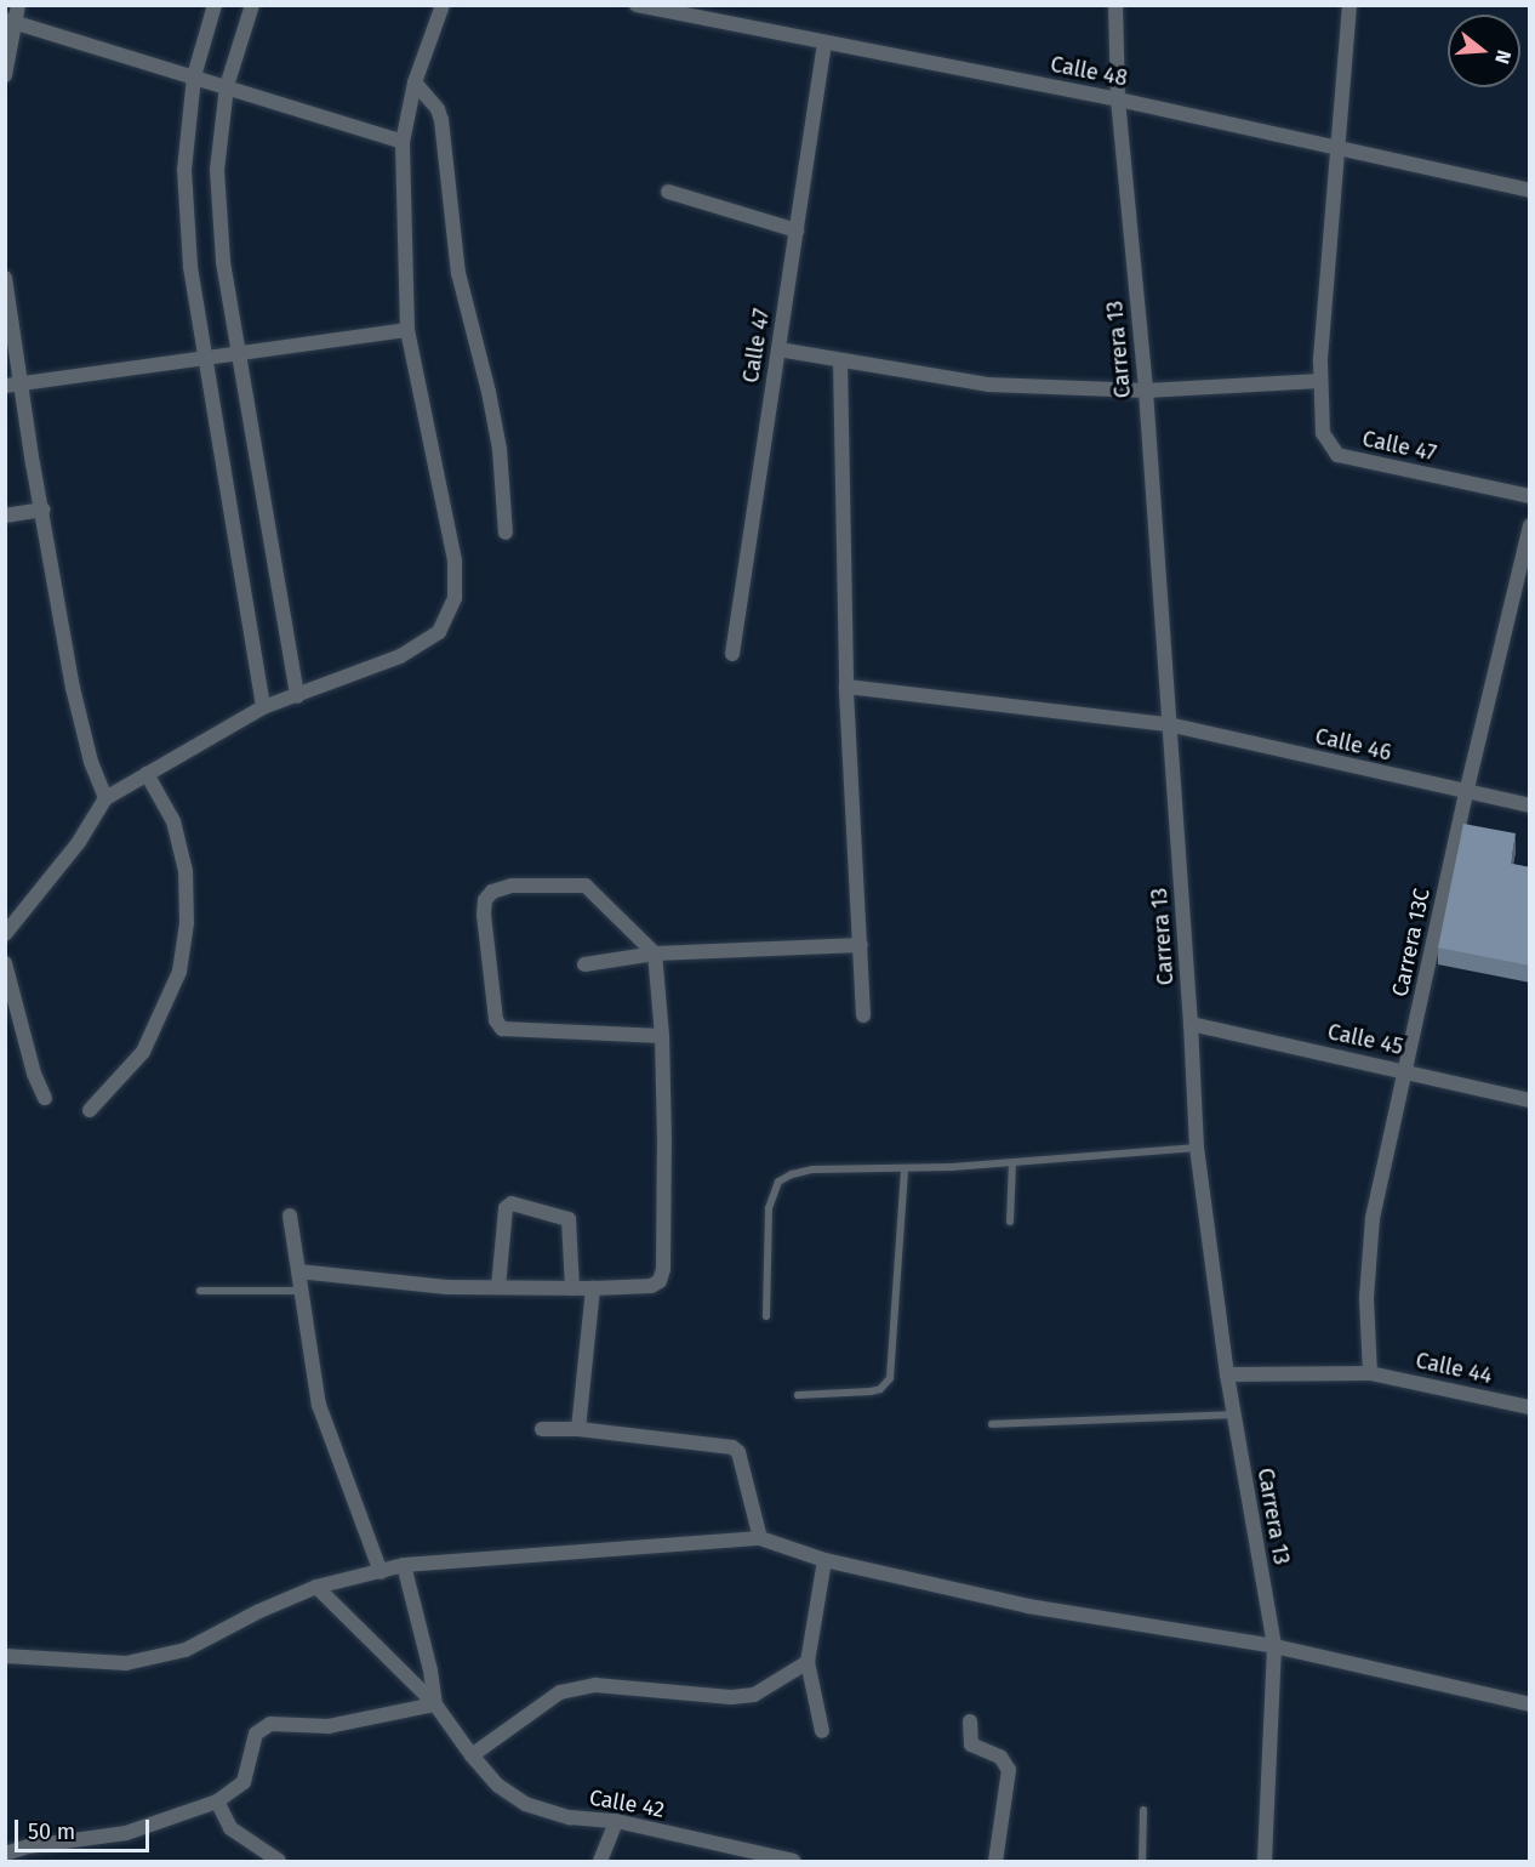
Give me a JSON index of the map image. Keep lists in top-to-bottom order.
{
  "streets": {
    "street": [
      "Calle 48",
      "Calle 47",
      "Carrera 13",
      "Calle 46",
      "Carrera 13C",
      "Calle 45",
      "Calle 44",
      "Calle 42"
    ]
  },
  "crossings": [
    ["Calle 48", "Calle 47"],
    ["Calle 48", "Carrera 13"],
    ["Carrera 13", "Calle 46"],
    ["Carrera 13", "Calle 45"],
    ["Carrera 13", "Calle 44"],
    ["Calle 46", "Carrera 13C"],
    ["Carrera 13C", "Calle 45"],
    ["Carrera 13C", "Calle 44"]
  ],
  "scale_bar": "50 m",
  "north": "right"
}
